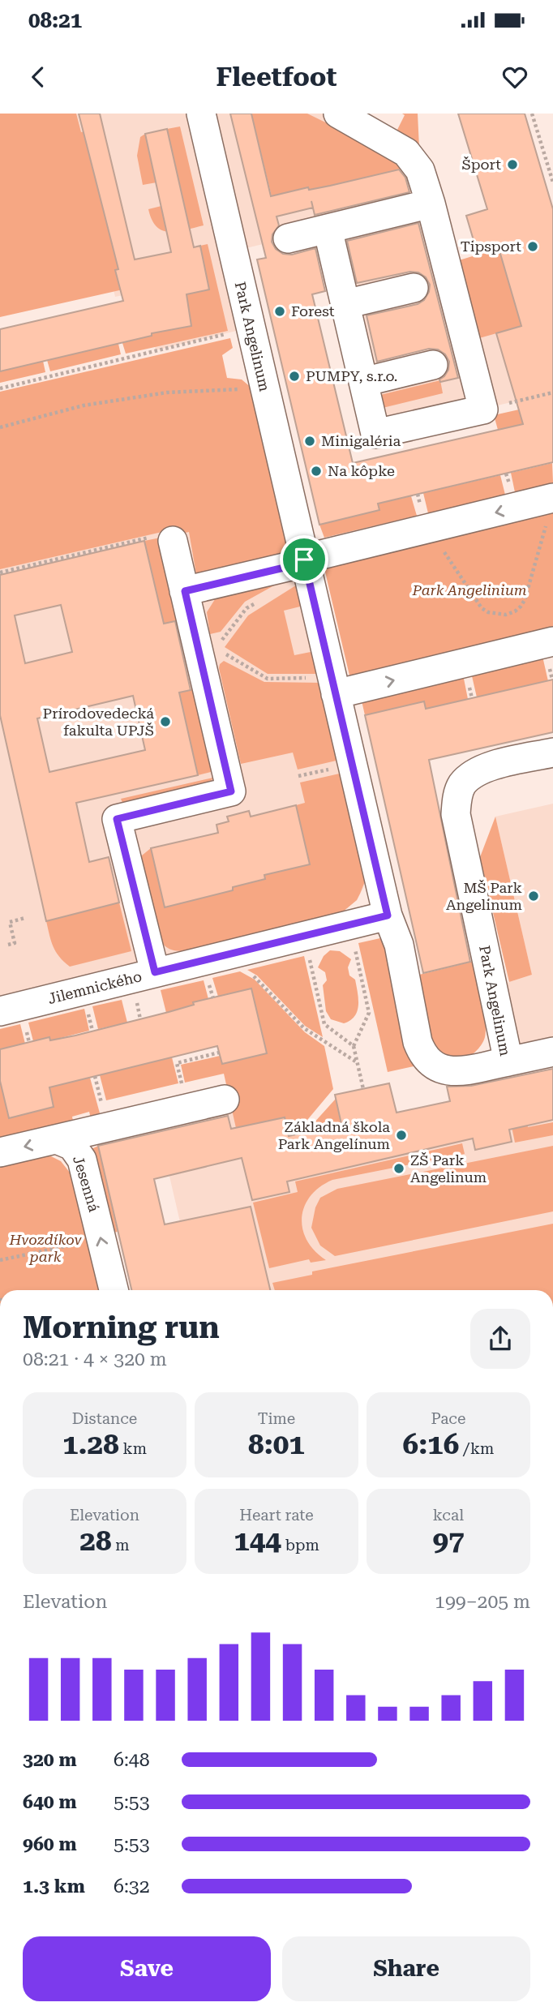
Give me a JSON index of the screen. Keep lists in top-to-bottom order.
{
  "streets": {
    "street": ["Park Angelinum", "Jilemnického", "Jesenná"]
  },
  "crossings": [
    ["Park Angelinum", "Jilemnického"]
  ],
  "parks": ["Park Angelinium", "Hvozdíkov park"],
  "places": [
    "Šport",
    "Tipsport",
    "Forest",
    "PUMPY, s.r.o.",
    "Minigaléria",
    "Na kôpke",
    "Prírodovedecká fakulta UPJŠ",
    "MŠ Park Angelinum",
    "Základná škola Park Angelínum",
    "ZŠ Park Angelinum"
  ],
  "page": {
    "status": "08:21",
    "header": "Fleetfoot",
    "heading": ["Morning run", "08:21 · 4 × 320 m"],
    "stats": [
      ["Distance", "1.28 km"],
      ["Time", "8:01"],
      ["Pace", "6:16 /km"],
      ["Elevation", "28 m"],
      ["Heart rate", "144 bpm"],
      ["kcal", "97"]
    ],
    "chart": ["Elevation", "199–205 m"],
    "list": [
      {
        "name": "320 m",
        "note": "6:48"
      },
      {
        "name": "640 m",
        "note": "5:53"
      },
      {
        "name": "960 m",
        "note": "5:53"
      },
      {
        "name": "1.3 km",
        "note": "6:32"
      }
    ],
    "buttons": ["Save", "Share"]
  }
}
